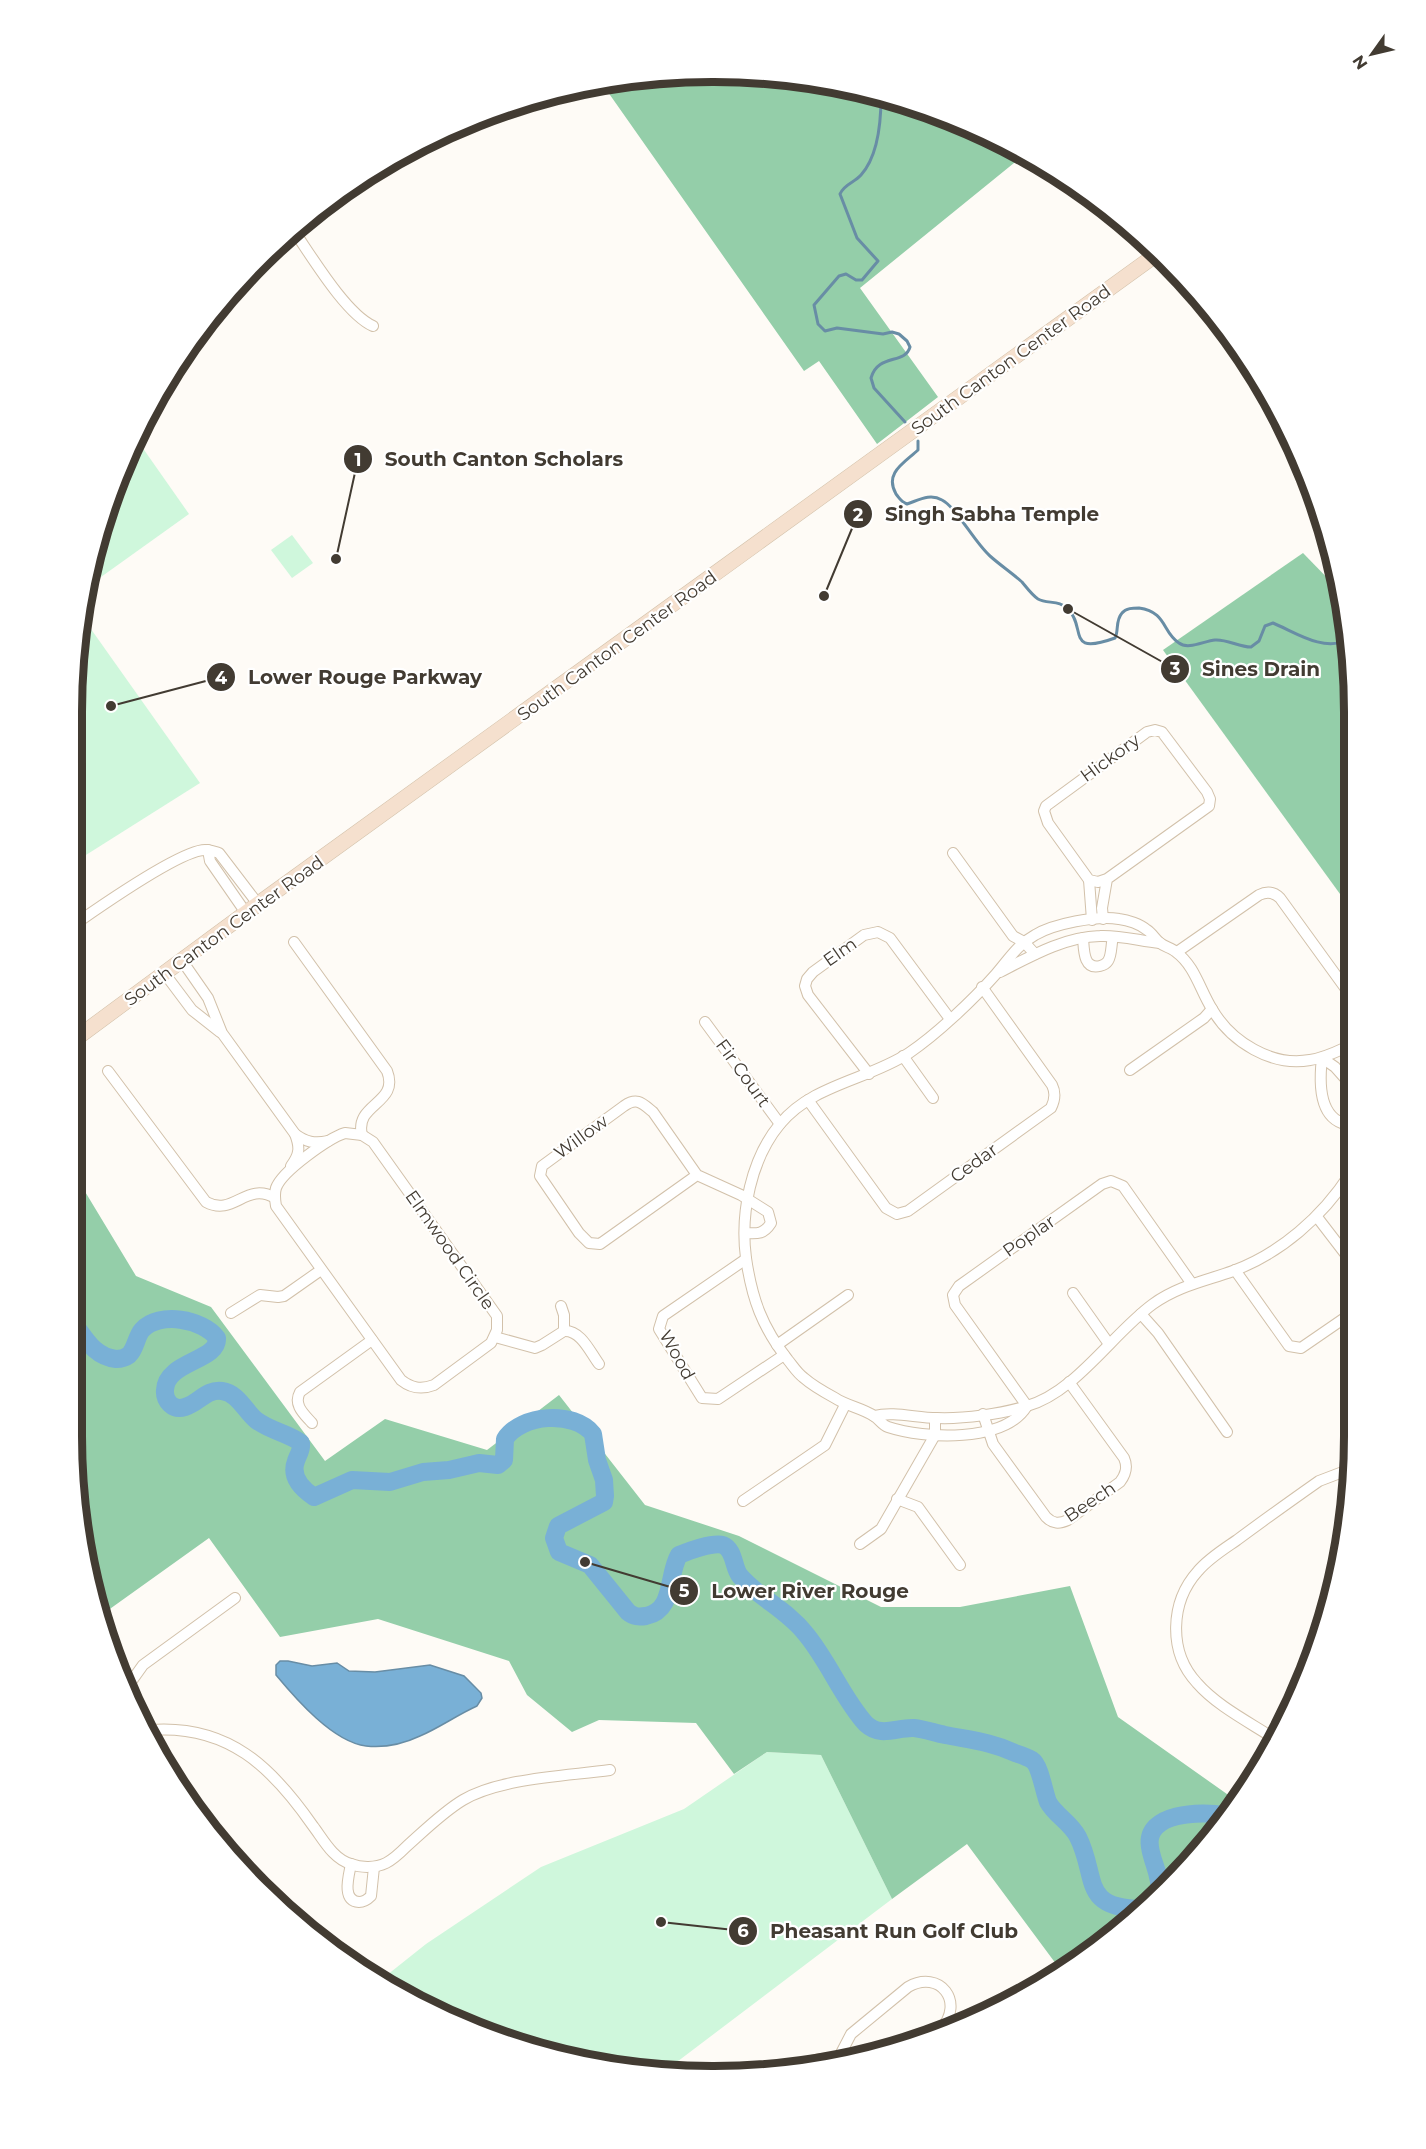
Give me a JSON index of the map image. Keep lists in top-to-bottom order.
{
  "streets": {
    "main road": ["South Canton Center Road"],
    "street": [
      "Hickory",
      "Elm",
      "Fir Court",
      "Willow",
      "Cedar",
      "Poplar",
      "Elmwood Circle",
      "Wood",
      "Beech"
    ]
  },
  "places": [
    "South Canton Scholars",
    "Singh Sabha Temple",
    "Sines Drain",
    "Lower Rouge Parkway",
    "Lower River Rouge",
    "Pheasant Run Golf Club"
  ],
  "north": "bottom left"
}
